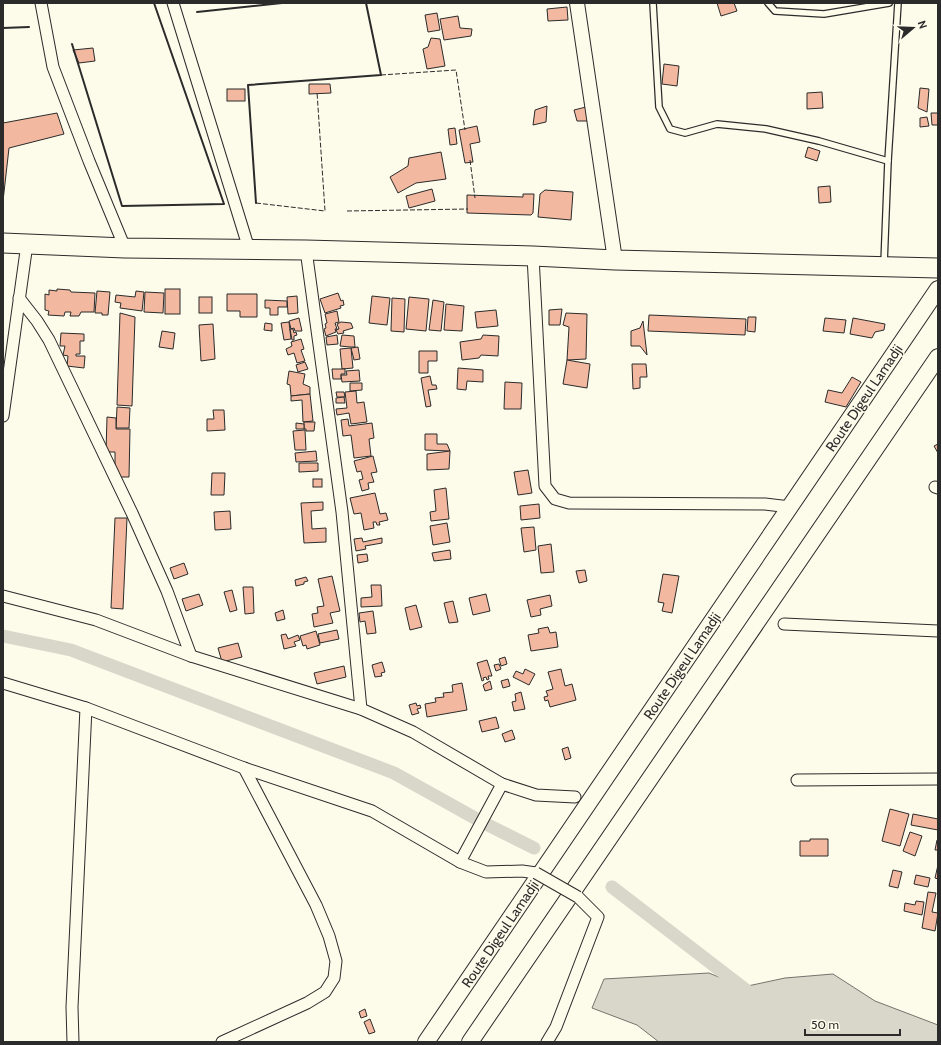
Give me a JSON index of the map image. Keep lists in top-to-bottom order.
{
  "streets": {
    "main road": ["Route Digeul Lamadji"]
  },
  "scale_bar": "50 m",
  "north": "right"
}
